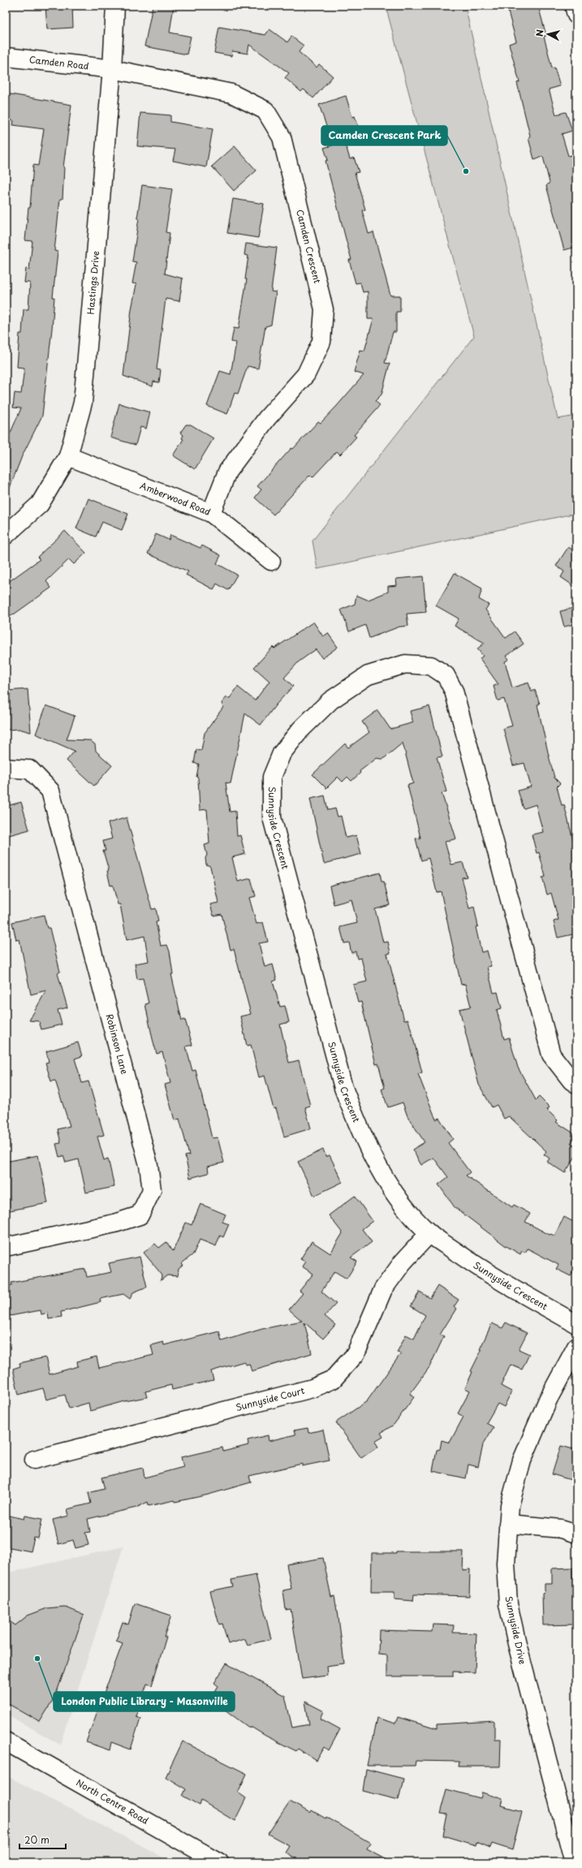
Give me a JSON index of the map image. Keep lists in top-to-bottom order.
{
  "streets": {
    "street": [
      "Camden Road",
      "Camden Crescent",
      "Hastings Drive",
      "Amberwood Road",
      "Sunnyside Crescent",
      "Robinson Lane",
      "Sunnyside Court",
      "Sunnyside Drive",
      "North Centre Road"
    ]
  },
  "crossings": [
    ["Camden Road", "Camden Crescent"],
    ["Camden Road", "Hastings Drive"],
    ["Camden Crescent", "Hastings Drive"],
    ["Camden Crescent", "Amberwood Road"],
    ["Hastings Drive", "Amberwood Road"],
    ["Sunnyside Crescent", "Sunnyside Court"]
  ],
  "places": ["Camden Crescent Park", "London Public Library - Masonville"],
  "scale_bar": "20 m",
  "north": "left"
}
